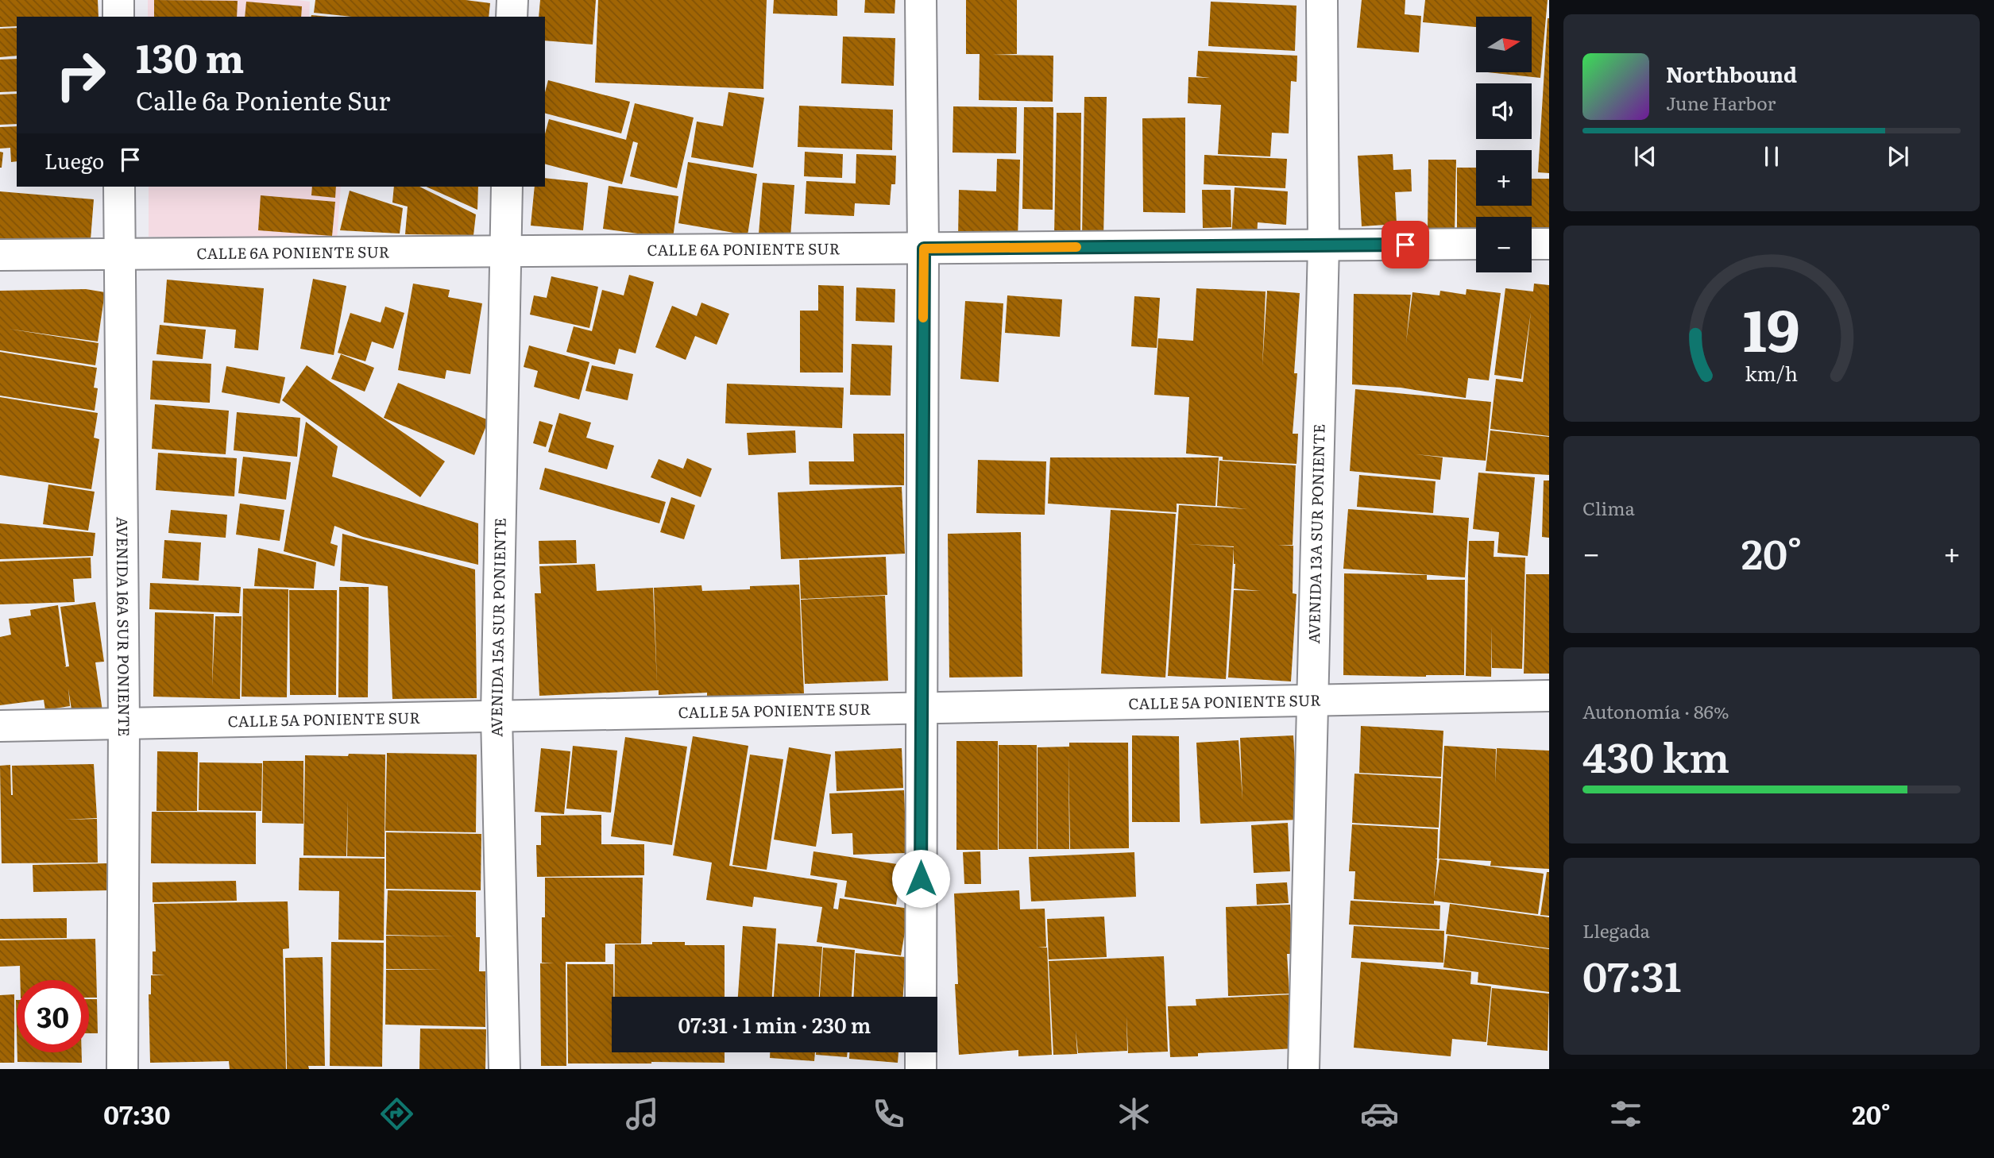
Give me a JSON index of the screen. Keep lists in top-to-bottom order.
{
  "streets": {
    "street": [
      "CALLE 6A PONIENTE SUR",
      "AVENIDA 13A SUR PONIENTE",
      "AVENIDA 16A SUR PONIENTE",
      "AVENIDA 15A SUR PONIENTE",
      "CALLE 5A PONIENTE SUR"
    ]
  },
  "crossings": [
    ["CALLE 6A PONIENTE SUR", "AVENIDA 13A SUR PONIENTE"],
    ["CALLE 6A PONIENTE SUR", "AVENIDA 16A SUR PONIENTE"],
    ["CALLE 6A PONIENTE SUR", "AVENIDA 15A SUR PONIENTE"],
    ["AVENIDA 13A SUR PONIENTE", "CALLE 5A PONIENTE SUR"],
    ["AVENIDA 16A SUR PONIENTE", "CALLE 5A PONIENTE SUR"],
    ["AVENIDA 15A SUR PONIENTE", "CALLE 5A PONIENTE SUR"]
  ],
  "north": "right",
  "page": {
    "map_buttons": ["+", "−"],
    "turn": ["130 m", "Calle 6a Poniente Sur"],
    "song": ["Northbound", "June Harbor"],
    "then": "Luego",
    "tile": [
      "Clima",
      ["Autonomía · 86%", "430 km"],
      ["Llegada", "07:31"]
    ],
    "heat": ["−", "20°", "+"],
    "limit": "30",
    "trip": "07:31 · 1 min · 230 m",
    "tabs": ["07:30", "20°"],
    "gauge": ["19", "km/h"]
  }
}
